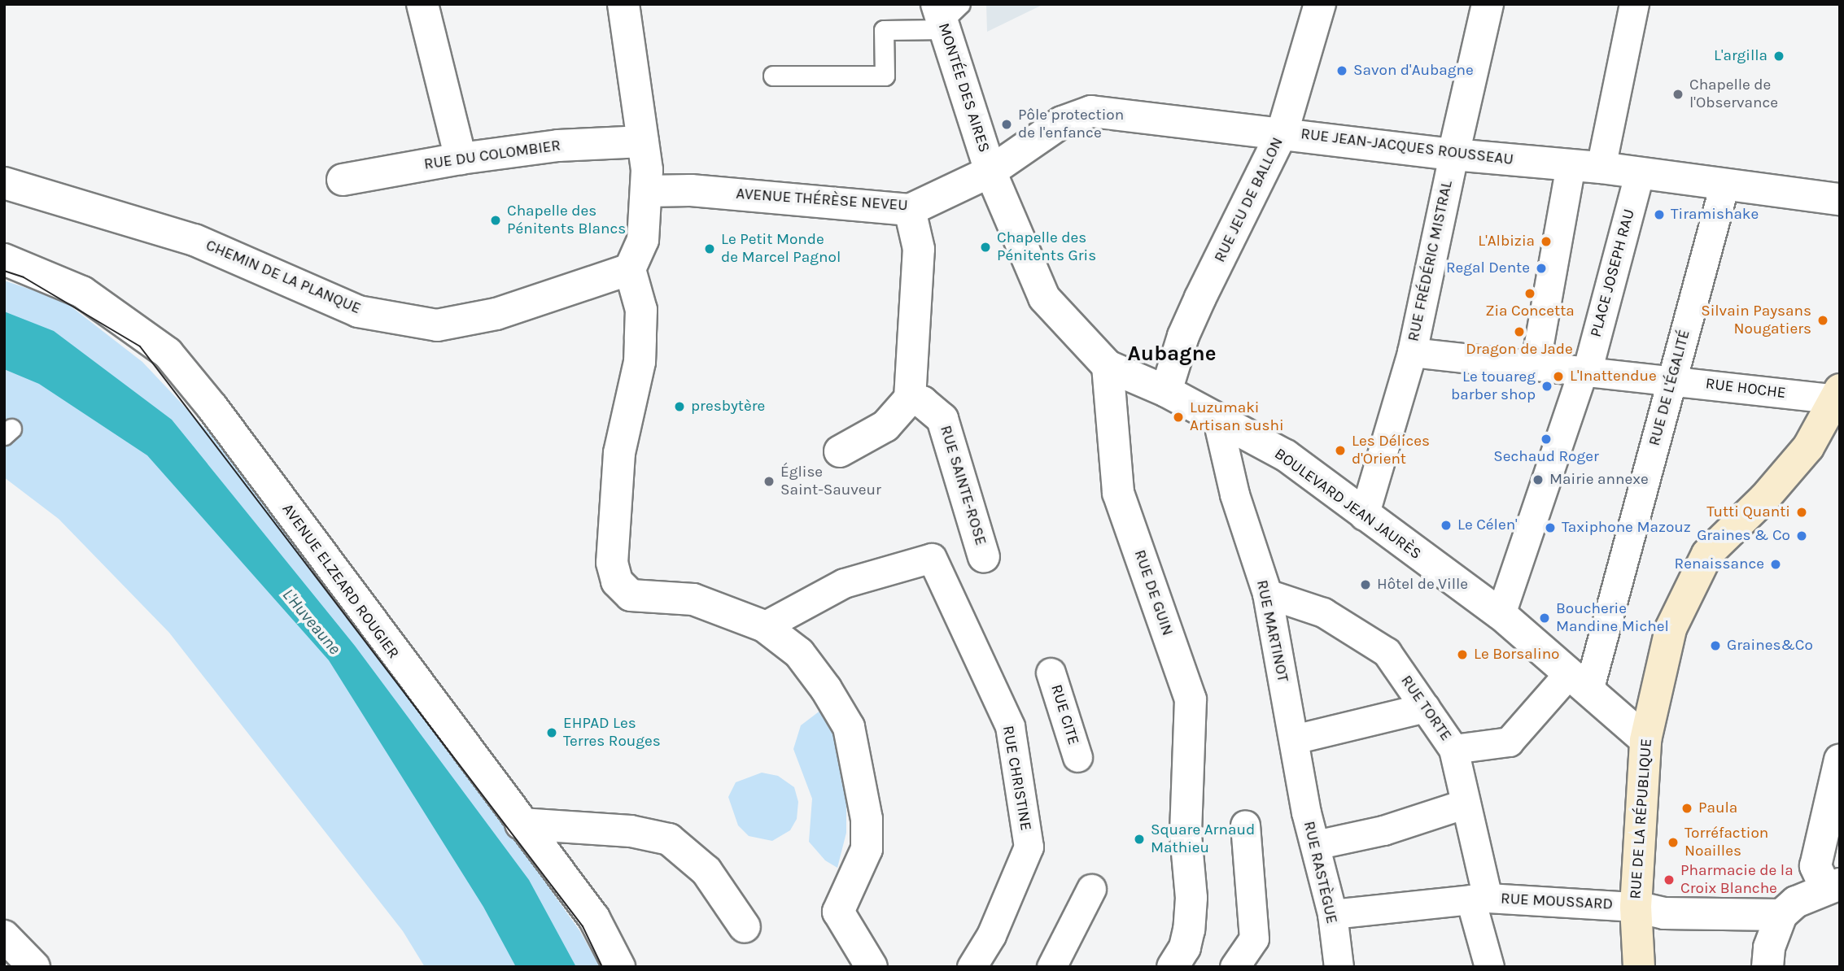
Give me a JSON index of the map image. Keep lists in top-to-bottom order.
{
  "streets": {
    "main road": ["RUE DE LA RÉPUBLIQUE"],
    "street": [
      "MONTÉE DES AIRES",
      "RUE JEAN-JACQUES ROUSSEAU",
      "RUE DU COLOMBIER",
      "AVENUE THÉRÈSE NEVEU",
      "RUE JEU DE BALLON",
      "RUE FRÉDÉRIC MISTRAL",
      "PLACE JOSEPH RAU",
      "CHEMIN DE LA PLANQUE",
      "RUE DE L'ÉGALITÉ",
      "RUE HOCHE",
      "RUE SAINTE-ROSE",
      "BOULEVARD JEAN JAURÈS",
      "AVENUE ELZEARD ROUGIER",
      "RUE DE GUIN",
      "RUE MARTINOT",
      "RUE TORTE",
      "RUE CITE",
      "RUE CHRISTINE",
      "RUE RASTÈGUE",
      "RUE MOUSSARD"
    ]
  },
  "crossings": [
    ["MONTÉE DES AIRES", "RUE JEAN-JACQUES ROUSSEAU"],
    ["MONTÉE DES AIRES", "AVENUE THÉRÈSE NEVEU"],
    ["MONTÉE DES AIRES", "BOULEVARD JEAN JAURÈS"],
    ["MONTÉE DES AIRES", "RUE DE GUIN"],
    ["RUE JEAN-JACQUES ROUSSEAU", "AVENUE THÉRÈSE NEVEU"],
    ["RUE JEAN-JACQUES ROUSSEAU", "RUE JEU DE BALLON"],
    ["RUE JEAN-JACQUES ROUSSEAU", "RUE FRÉDÉRIC MISTRAL"],
    ["RUE JEAN-JACQUES ROUSSEAU", "PLACE JOSEPH RAU"],
    ["RUE JEAN-JACQUES ROUSSEAU", "RUE DE L'ÉGALITÉ"],
    ["RUE JEU DE BALLON", "BOULEVARD JEAN JAURÈS"],
    ["RUE FRÉDÉRIC MISTRAL", "RUE HOCHE"],
    ["RUE FRÉDÉRIC MISTRAL", "BOULEVARD JEAN JAURÈS"],
    ["PLACE JOSEPH RAU", "RUE HOCHE"],
    ["PLACE JOSEPH RAU", "BOULEVARD JEAN JAURÈS"],
    ["RUE DE L'ÉGALITÉ", "RUE HOCHE"],
    ["RUE DE L'ÉGALITÉ", "BOULEVARD JEAN JAURÈS"],
    ["RUE HOCHE", "RUE DE LA RÉPUBLIQUE"],
    ["BOULEVARD JEAN JAURÈS", "RUE DE GUIN"],
    ["BOULEVARD JEAN JAURÈS", "RUE MARTINOT"],
    ["BOULEVARD JEAN JAURÈS", "RUE DE LA RÉPUBLIQUE"],
    ["RUE MARTINOT", "RUE TORTE"],
    ["RUE MARTINOT", "RUE RASTÈGUE"],
    ["RUE TORTE", "RUE MOUSSARD"],
    ["RUE DE LA RÉPUBLIQUE", "RUE MOUSSARD"],
    ["RUE RASTÈGUE", "RUE MOUSSARD"]
  ],
  "districts": ["Aubagne"],
  "water": ["L'Huveaune"],
  "places": [
    "L'argilla",
    "Savon d'Aubagne",
    "Chapelle de l'Observance",
    "Pôle protection de l'enfance",
    "Tiramishake",
    "Chapelle des Pénitents Blancs",
    "L'Albizia",
    "Chapelle des Pénitents Gris",
    "Le Petit Monde de Marcel Pagnol",
    "Regal Dente",
    "Zia Concetta",
    "Silvain Paysans Nougatiers",
    "Dragon de Jade",
    "L'Inattendue",
    "Le touareg barber shop",
    "presbytère",
    "Luzumaki Artisan sushi",
    "Sechaud Roger",
    "Les Délices d'Orient",
    "Mairie annexe",
    "Église Saint-Sauveur",
    "Tutti Quanti",
    "Le Célen'",
    "Taxiphone Mazouz",
    "Graines & Co",
    "Renaissance",
    "Hôtel de Ville",
    "Boucherie Mandine Michel",
    "Graines&Co",
    "Le Borsalino",
    "EHPAD Les Terres Rouges",
    "Paula",
    "Square Arnaud Mathieu",
    "Torréfaction Noailles",
    "Pharmacie de la Croix Blanche"
  ]
}
